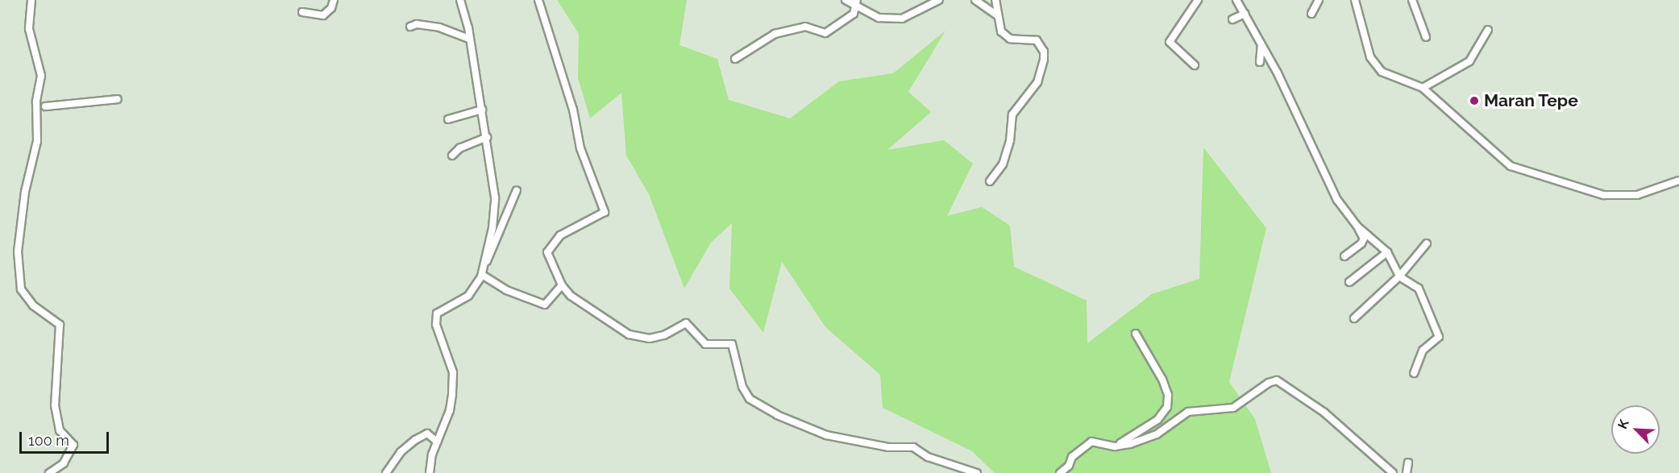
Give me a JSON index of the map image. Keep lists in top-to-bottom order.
{
  "places": ["Maran Tepe"],
  "scale_bar": "100 m",
  "north": "top left"
}
